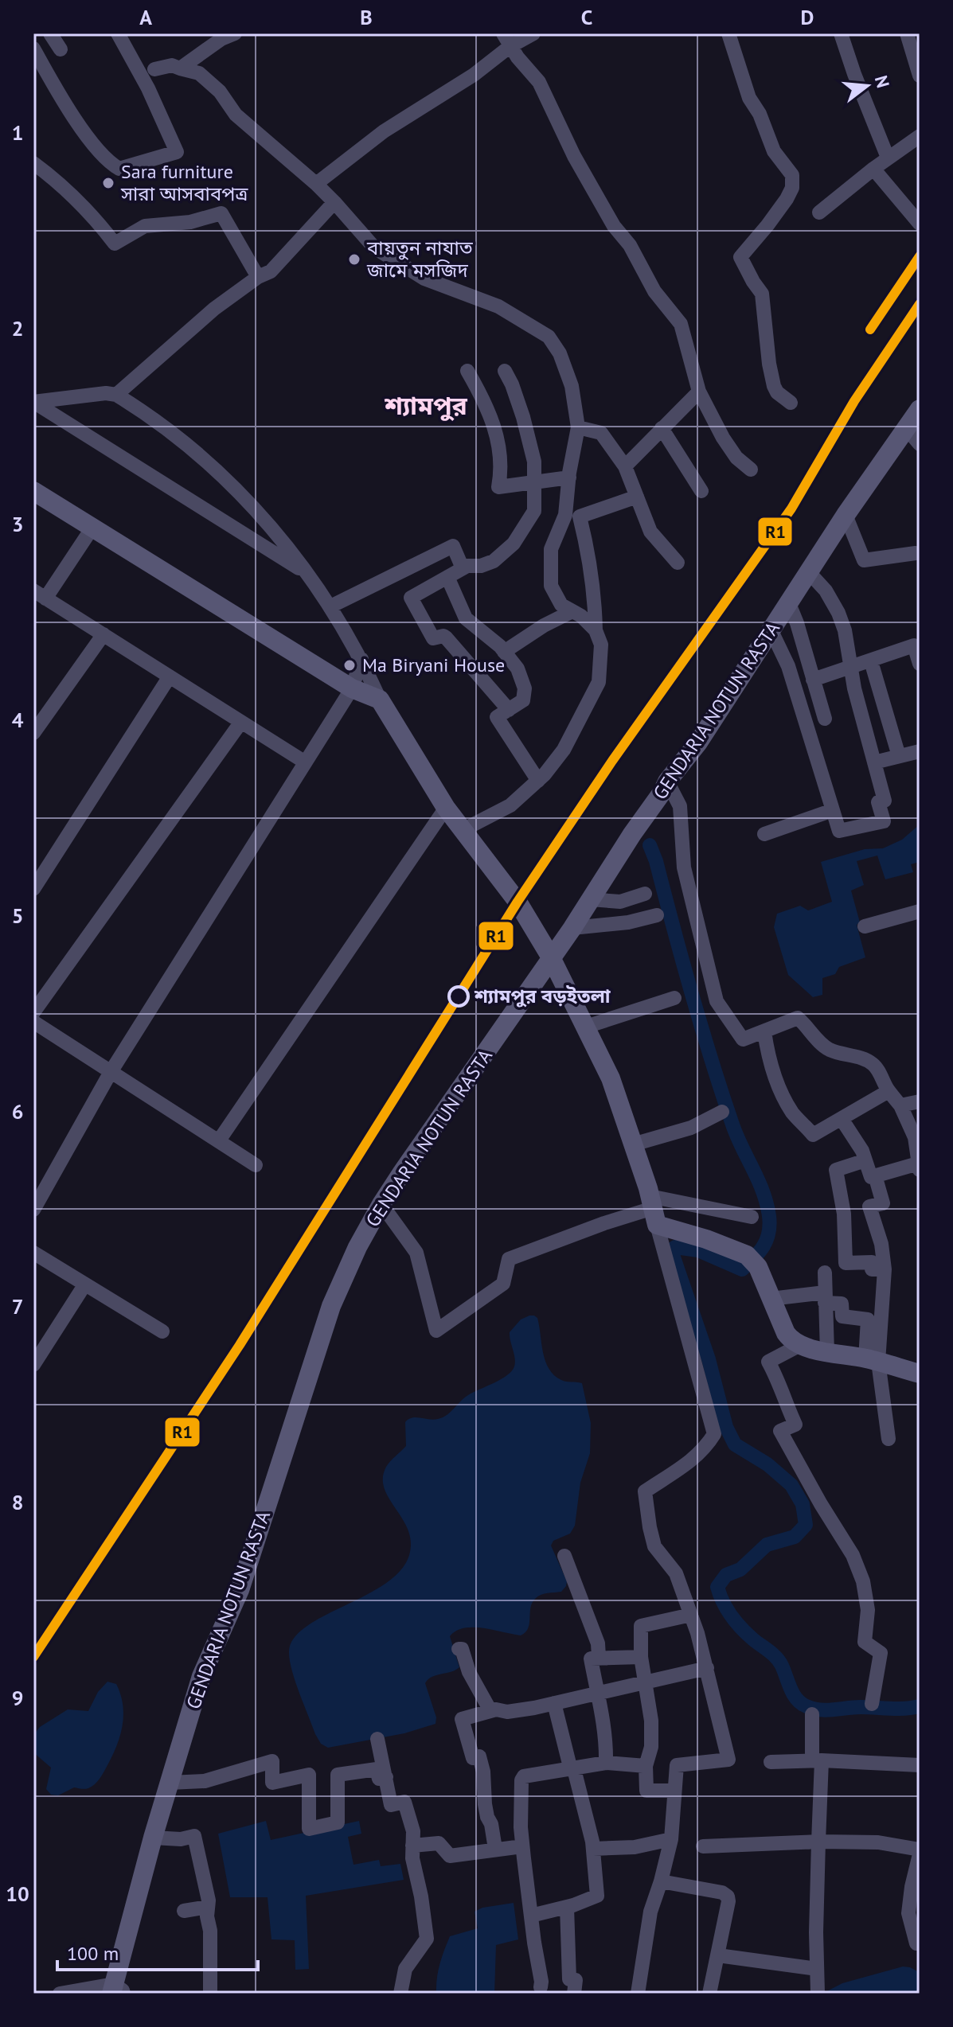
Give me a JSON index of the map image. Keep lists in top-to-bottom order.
{
  "streets": {
    "main road": ["GENDARIA NOTUN RASTA"]
  },
  "districts": ["শ্যামপুর"],
  "places": [
    "Sara furniture সারা আসবাবপত্র",
    "বায়তুন নাযাত জামে মসজিদ",
    "Ma Biryani House",
    "শ্যামপুর বড়ইতলা"
  ],
  "lines": ["transit line R1"],
  "scale_bar": "100 m",
  "north": "right",
  "grid": {
    "columns": [
      "A",
      "B",
      "C",
      "D"
    ],
    "rows": [
      "1",
      "2",
      "3",
      "4",
      "5",
      "6",
      "7",
      "8",
      "9",
      "10"
    ]
  }
}
